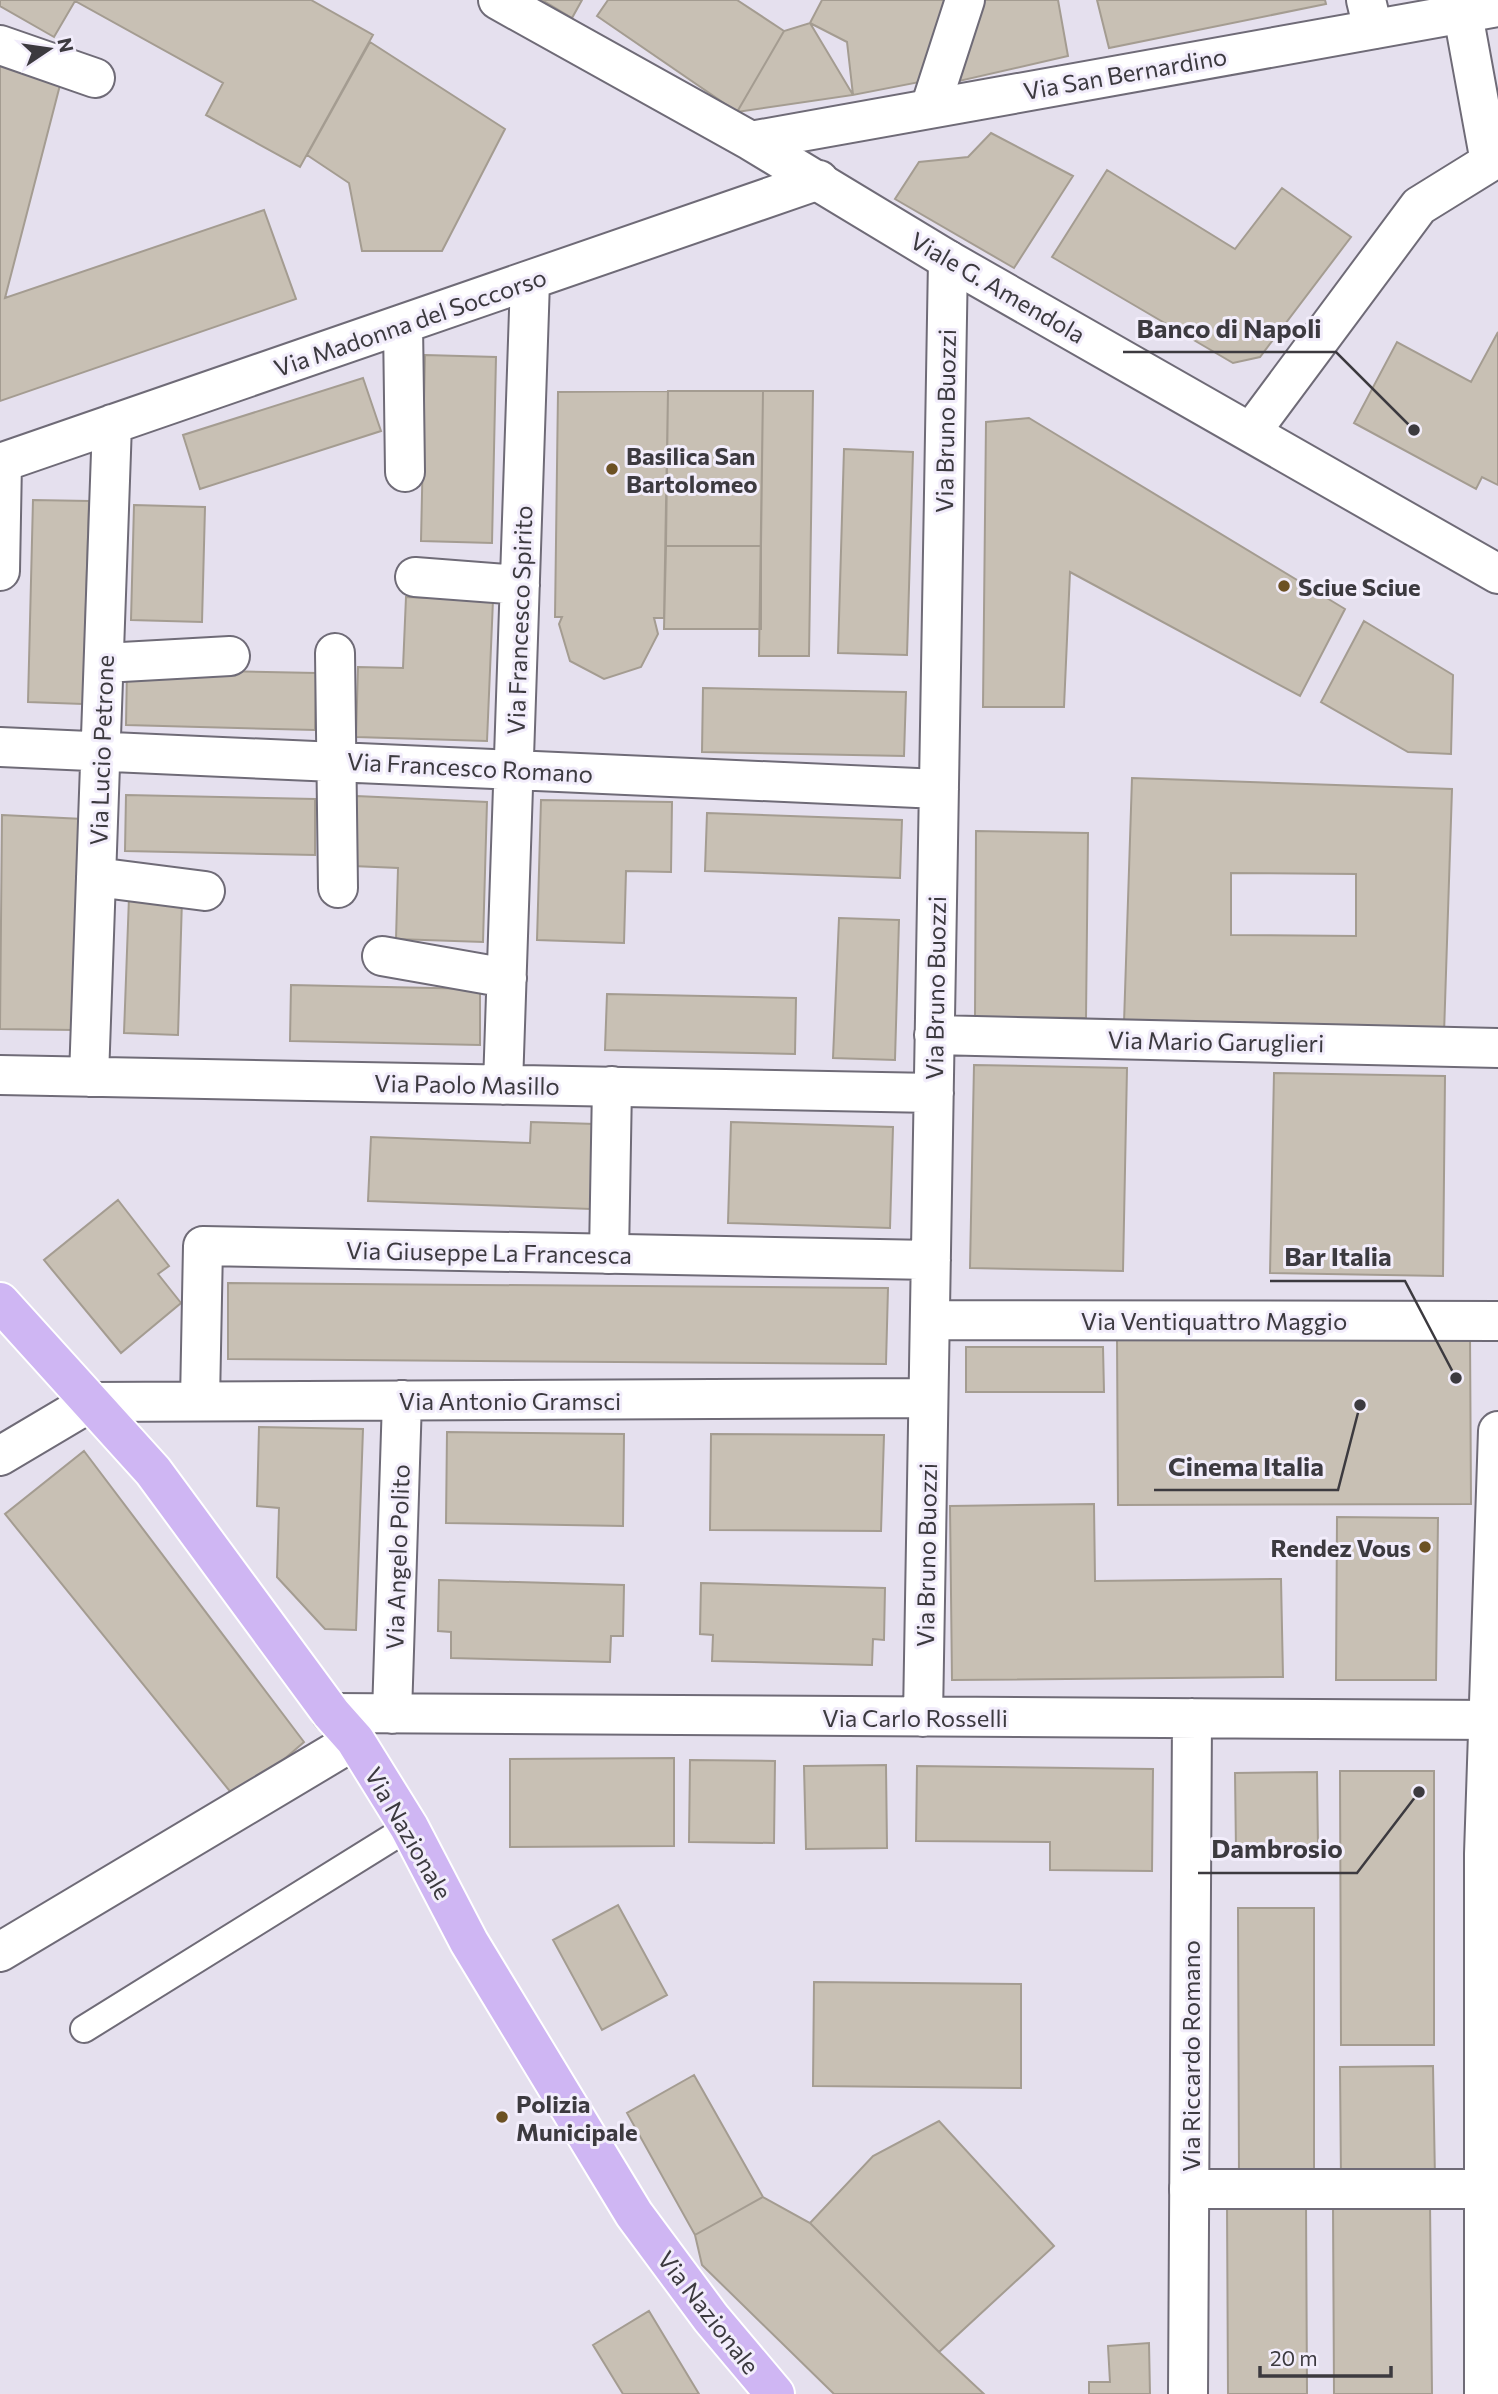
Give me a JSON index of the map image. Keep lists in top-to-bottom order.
{
  "streets": {
    "main road": ["Via Nazionale"],
    "street": [
      "Via San Bernardino",
      "Viale G. Amendola",
      "Via Madonna del Soccorso",
      "Via Bruno Buozzi",
      "Via Francesco Spirito",
      "Via Lucio Petrone",
      "Via Francesco Romano",
      "Via Mario Garuglieri",
      "Via Paolo Masillo",
      "Via Giuseppe La Francesca",
      "Via Ventiquattro Maggio",
      "Via Antonio Gramsci",
      "Via Angelo Polito",
      "Via Carlo Rosselli",
      "Via Riccardo Romano"
    ]
  },
  "crossings": [
    ["Via San Bernardino", "Viale G. Amendola"],
    ["Viale G. Amendola", "Via Madonna del Soccorso"],
    ["Viale G. Amendola", "Via Bruno Buozzi"],
    ["Via Madonna del Soccorso", "Via Francesco Spirito"],
    ["Via Madonna del Soccorso", "Via Lucio Petrone"],
    ["Via Bruno Buozzi", "Via Francesco Romano"],
    ["Via Bruno Buozzi", "Via Mario Garuglieri"],
    ["Via Bruno Buozzi", "Via Paolo Masillo"],
    ["Via Bruno Buozzi", "Via Giuseppe La Francesca"],
    ["Via Bruno Buozzi", "Via Ventiquattro Maggio"],
    ["Via Bruno Buozzi", "Via Antonio Gramsci"],
    ["Via Bruno Buozzi", "Via Carlo Rosselli"],
    ["Via Francesco Spirito", "Via Francesco Romano"],
    ["Via Francesco Spirito", "Via Paolo Masillo"],
    ["Via Lucio Petrone", "Via Francesco Romano"],
    ["Via Lucio Petrone", "Via Paolo Masillo"],
    ["Via Giuseppe La Francesca", "Via Antonio Gramsci"],
    ["Via Antonio Gramsci", "Via Angelo Polito"],
    ["Via Antonio Gramsci", "Via Nazionale"],
    ["Via Angelo Polito", "Via Carlo Rosselli"],
    ["Via Carlo Rosselli", "Via Nazionale"],
    ["Via Carlo Rosselli", "Via Riccardo Romano"]
  ],
  "places": [
    "Banco di Napoli",
    "Basilica San Bartolomeo",
    "Sciue Sciue",
    "Bar Italia",
    "Cinema Italia",
    "Rendez Vous",
    "Dambrosio",
    "Polizia Municipale"
  ],
  "scale_bar": "20 m",
  "north": "right"
}
